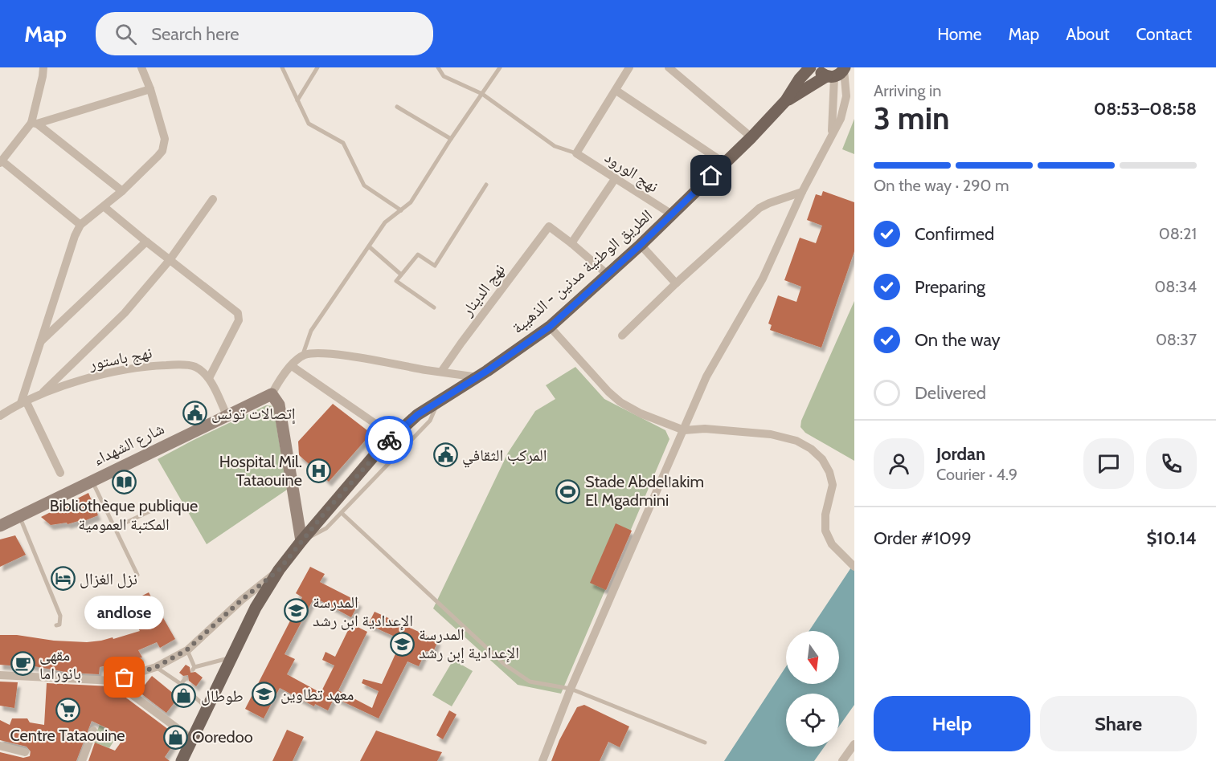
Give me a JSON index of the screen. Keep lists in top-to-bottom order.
{
  "streets": {
    "main road": ["الطريق الوطنية مدنين - الذهيبة", "شارع الشهداء"],
    "street": ["نهج الورود", "نهج الدينار", "نهج باستور"]
  },
  "crossings": [
    ["نهج الورود", "الطريق الوطنية مدنين - الذهيبة"]
  ],
  "places": {
    "public building": ["إتصالات تونس", "المركب الثقافي"],
    "hospital": ["Hospital Mil. Tataouine"],
    "library": ["Bibliothèque publique المكتبة العمومية"],
    "sports": ["Stade Abdelاakim El Mgadmini"],
    "hotel": ["نزل الغزال"],
    "school or university": ["المدرسة الإعدادية ابن رشد", "المدرسة الإعدادية إبن رشد", "معهد تطاوين"],
    "cafe": ["مقهى بانوراما"],
    "other": ["andlose"],
    "shop": ["طوطال", "Ooredoo"],
    "supermarket": ["Centre Tataouine"]
  },
  "north": "bottom",
  "page": {
    "header": "Map",
    "search": "Search here",
    "nav": [
      "Home",
      "Map",
      "About",
      "Contact"
    ],
    "heading": ["3 min", "Arriving in", "08:53–08:58"],
    "panel": [
      "Jordan",
      "Courier · 4.9",
      "Order #1099",
      "$10.14"
    ],
    "bar": "On the way · 290 m",
    "list": [
      ["Confirmed", "08:21"],
      ["Preparing", "08:34"],
      ["On the way", "08:37"],
      "Delivered"
    ],
    "bubble": "andlose",
    "buttons": ["Help", "Share"]
  }
}
